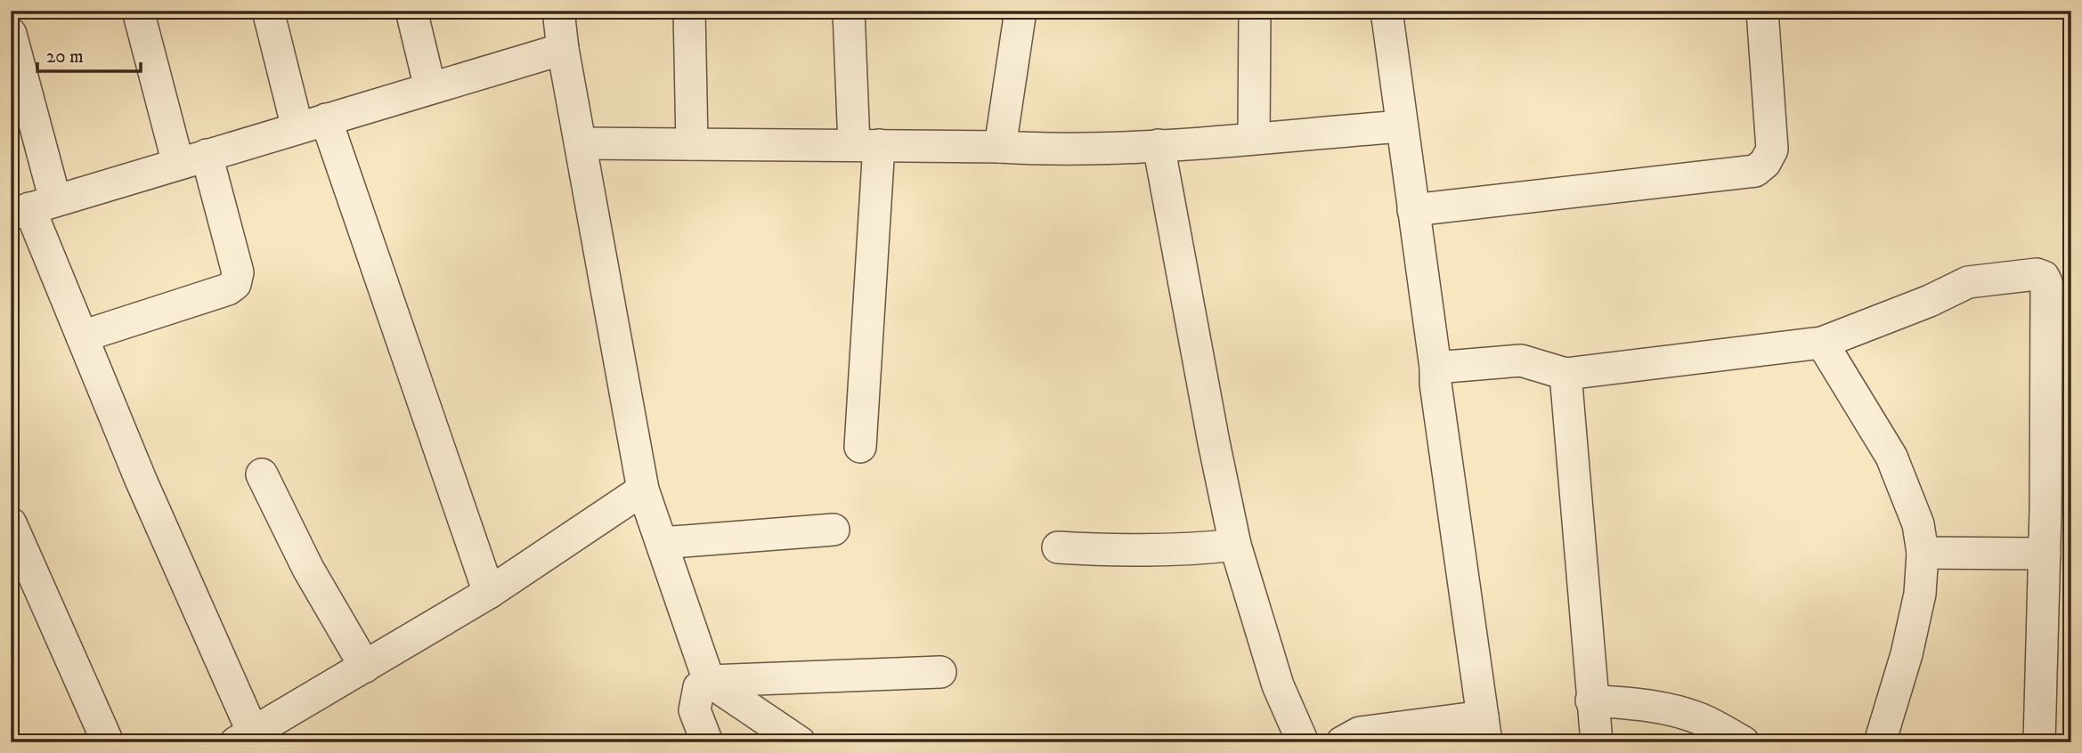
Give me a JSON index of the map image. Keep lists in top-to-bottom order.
{
  "scale_bar": "20 m"
}
